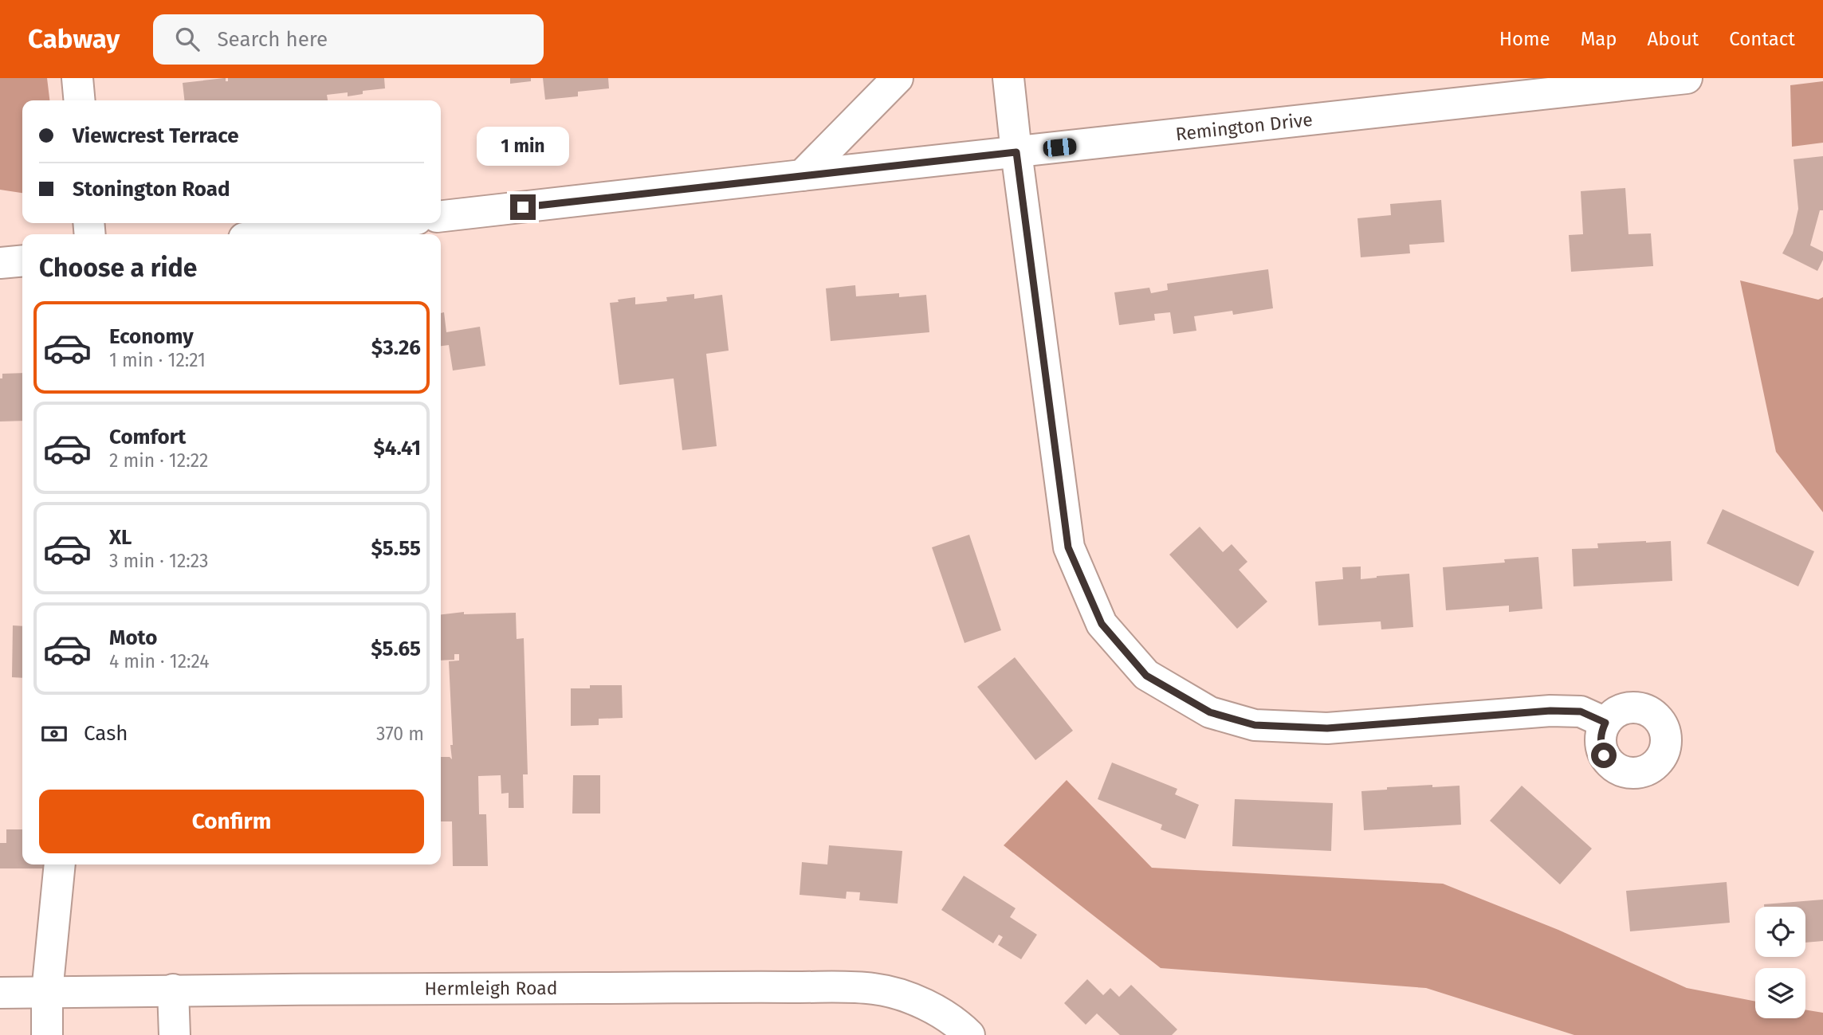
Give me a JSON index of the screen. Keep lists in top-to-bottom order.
{
  "streets": {
    "street": ["Remington Drive", "Hermleigh Road"]
  },
  "page": {
    "header": "Cabway",
    "search": "Search here",
    "nav": [
      "Home",
      "Map",
      "About",
      "Contact"
    ],
    "banner": ["Viewcrest Terrace", "Stonington Road"],
    "bubble": "1 min",
    "heading": "Choose a ride",
    "list": [
      {
        "name": "Economy",
        "note": "1 min · 12:21",
        "value": "$3.26"
      },
      {
        "name": "Comfort",
        "note": "2 min · 12:22",
        "value": "$4.41"
      },
      {
        "name": "XL",
        "note": "3 min · 12:23",
        "value": "$5.55"
      },
      {
        "name": "Moto",
        "note": "4 min · 12:24",
        "value": "$5.65"
      }
    ],
    "pay": ["Cash", "370 m"],
    "buttons": "Confirm"
  }
}
